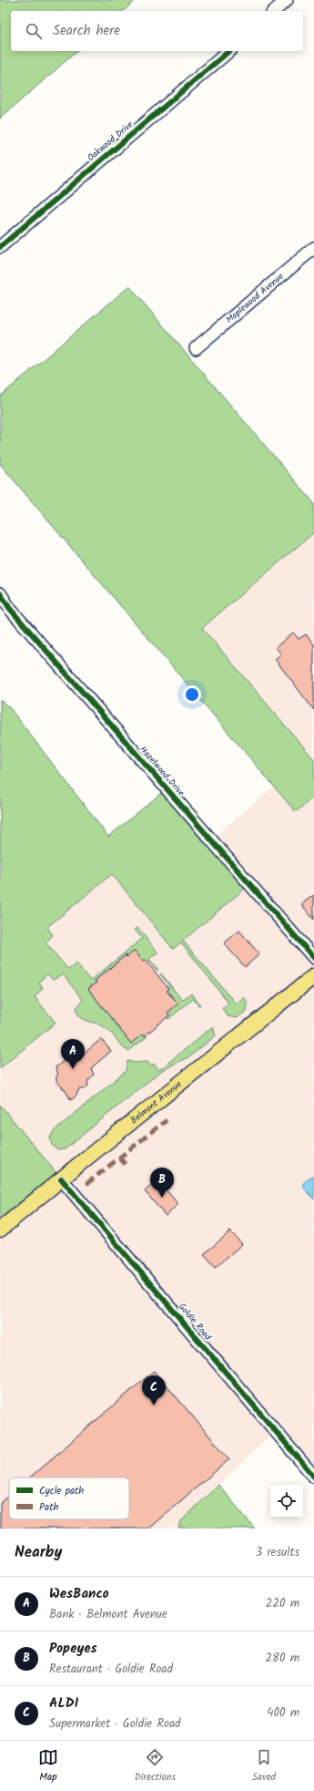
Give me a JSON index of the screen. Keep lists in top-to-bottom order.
{
  "streets": {
    "main road": ["Belmont Avenue"],
    "street": [
      "Oakwood Drive",
      "Maplewood Avenue",
      "Hazelwood Drive",
      "Goldie Road"
    ]
  },
  "crossings": [
    ["Belmont Avenue", "Goldie Road"]
  ],
  "legend": ["Cycle path", "Path"],
  "page": {
    "search": "Search here",
    "pins": ["A", "B", "C"],
    "heading": ["Nearby", "3 results"],
    "list": [
      {
        "mark": "A",
        "name": "WesBanco",
        "note": "Bank · Belmont Avenue",
        "value": "220 m"
      },
      {
        "mark": "B",
        "name": "Popeyes",
        "note": "Restaurant · Goldie Road",
        "value": "280 m"
      },
      {
        "mark": "C",
        "name": "ALDI",
        "note": "Supermarket · Goldie Road",
        "value": "400 m"
      }
    ],
    "nav": ["Map", "Directions", "Saved"]
  }
}
